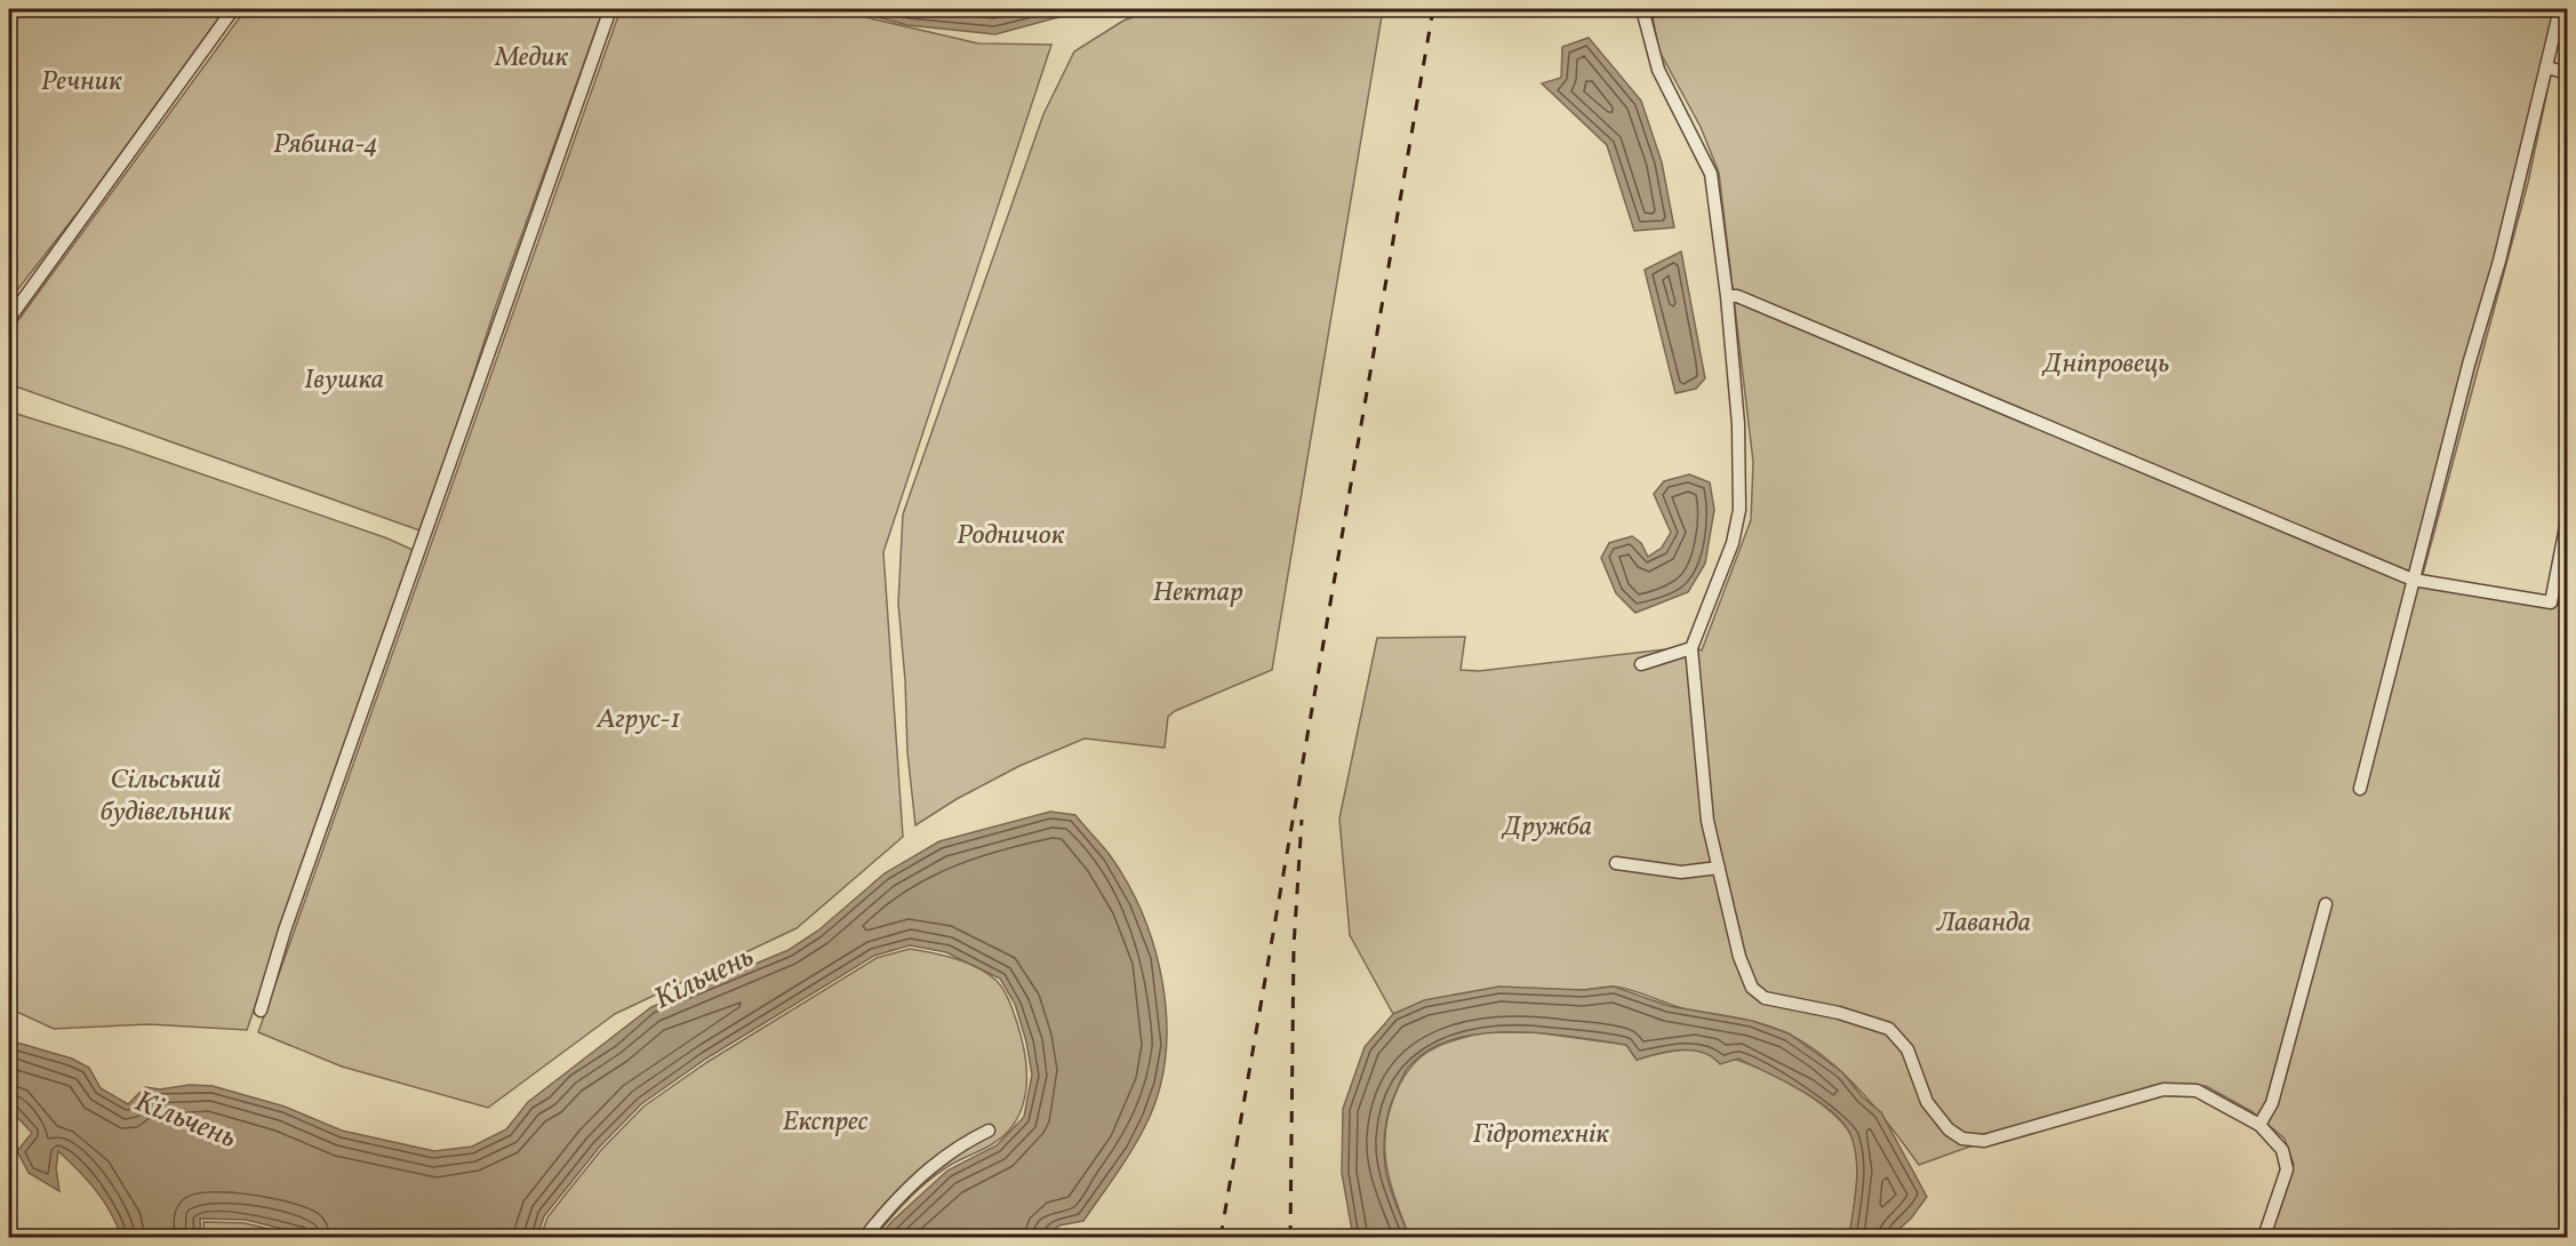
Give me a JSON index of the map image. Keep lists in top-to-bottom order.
{
  "water": ["Кільчень"],
  "parks": [
    "Медик",
    "Речник",
    "Рябина-4",
    "Дніпровець",
    "Івушка",
    "Родничок",
    "Нектар",
    "Агрус-1",
    "Сільський будівельник",
    "Дружба",
    "Лаванда",
    "Експрес",
    "Гідротехнік"
  ]
}
